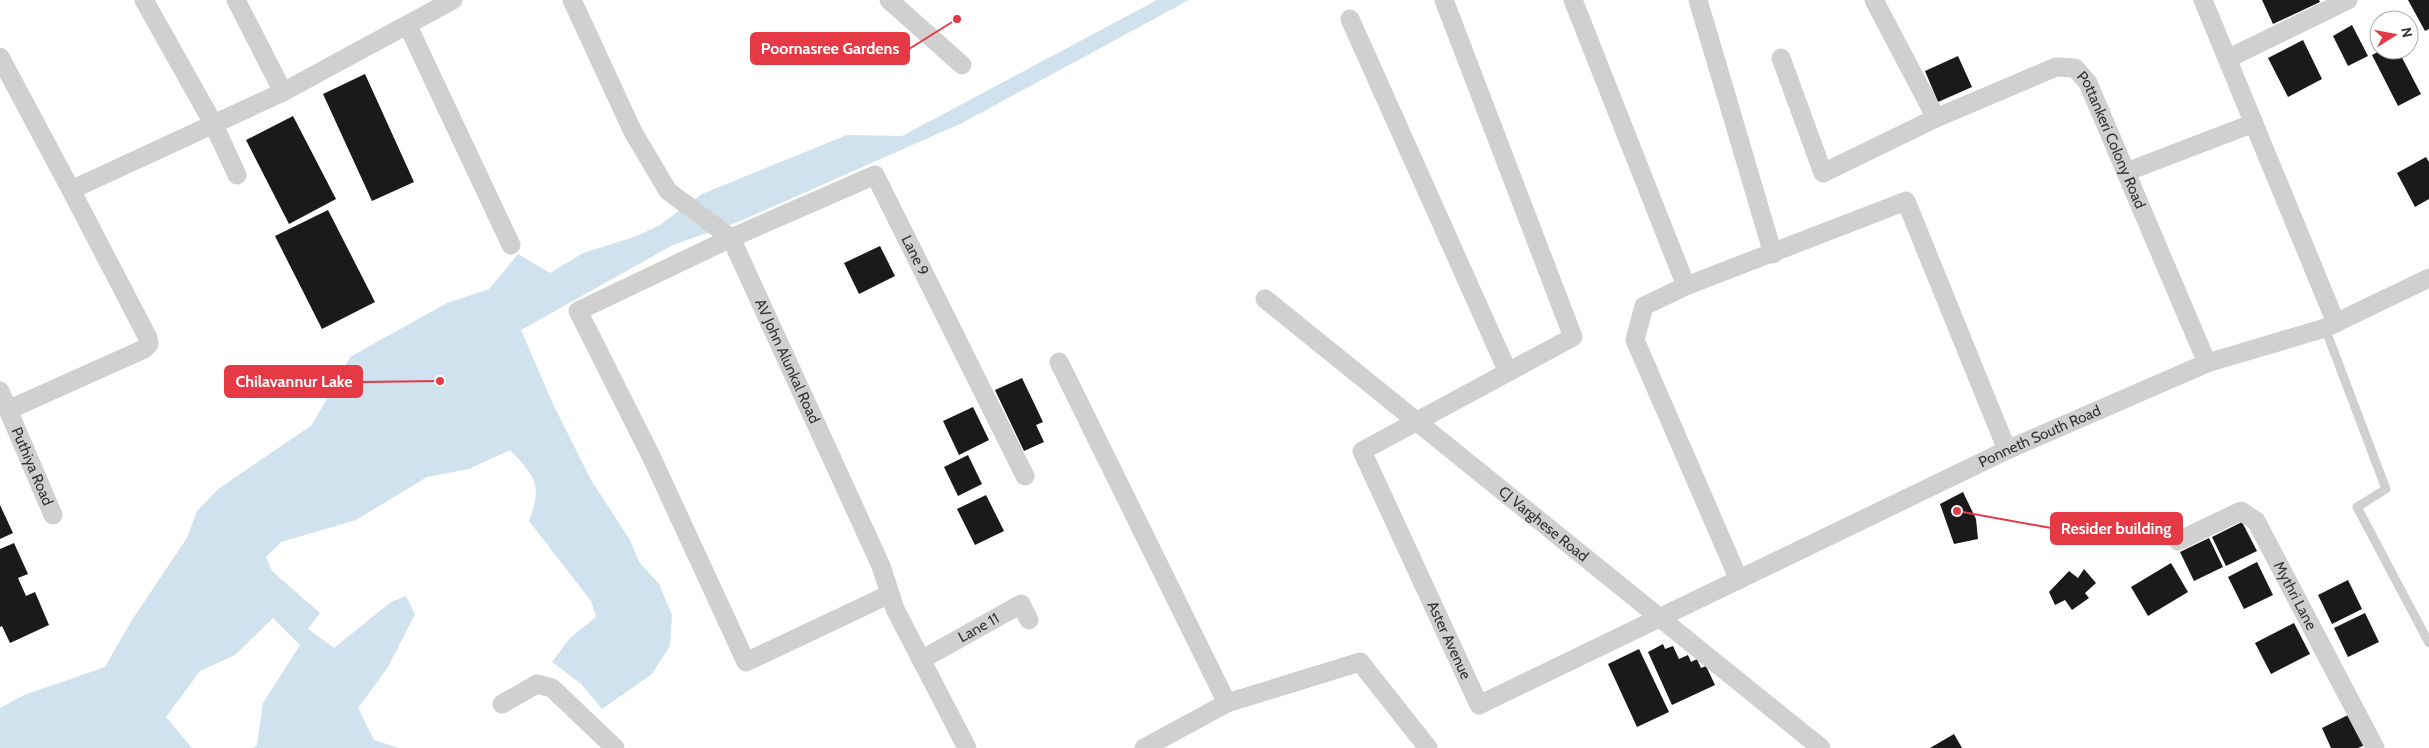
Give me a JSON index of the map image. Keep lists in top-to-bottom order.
{
  "streets": {
    "street": [
      "Pottankeri Colony Road",
      "Lane 9",
      "AV John Alunkal Road",
      "Ponneth South Road",
      "Puthiya Road",
      "CJ Varghese Road",
      "Mythri Lane",
      "Lane 11",
      "Aster Avenue"
    ]
  },
  "crossings": [
    ["Pottankeri Colony Road", "Ponneth South Road"],
    ["Lane 9", "AV John Alunkal Road"],
    ["AV John Alunkal Road", "Lane 11"],
    ["Ponneth South Road", "CJ Varghese Road"],
    ["Ponneth South Road", "Aster Avenue"],
    ["CJ Varghese Road", "Aster Avenue"]
  ],
  "places": ["Poornasree Gardens", "Chilavannur Lake", "Resider building"],
  "north": "right"
}
